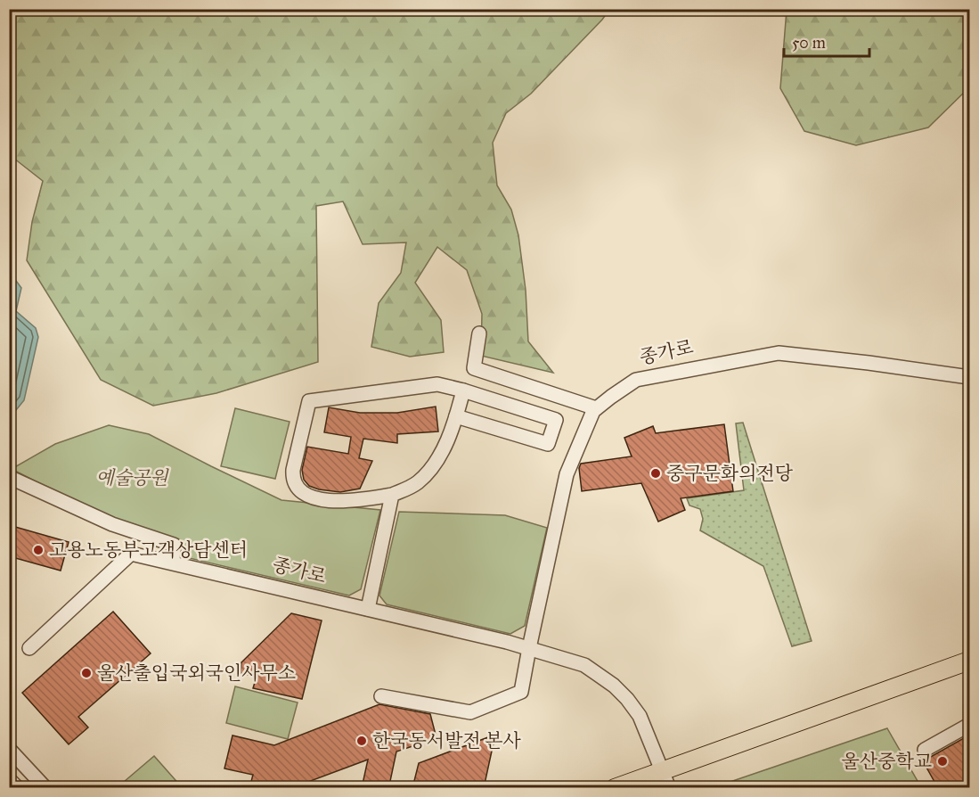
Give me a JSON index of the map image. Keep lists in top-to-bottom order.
{
  "streets": {
    "street": ["종가로"]
  },
  "parks": ["예술공원"],
  "places": [
    "중구문화의전당",
    "고용노동부고객상담센터",
    "울산출입국외국인사무소",
    "한국동서발전 본사",
    "울산중학교"
  ],
  "scale_bar": "50 m"
}
